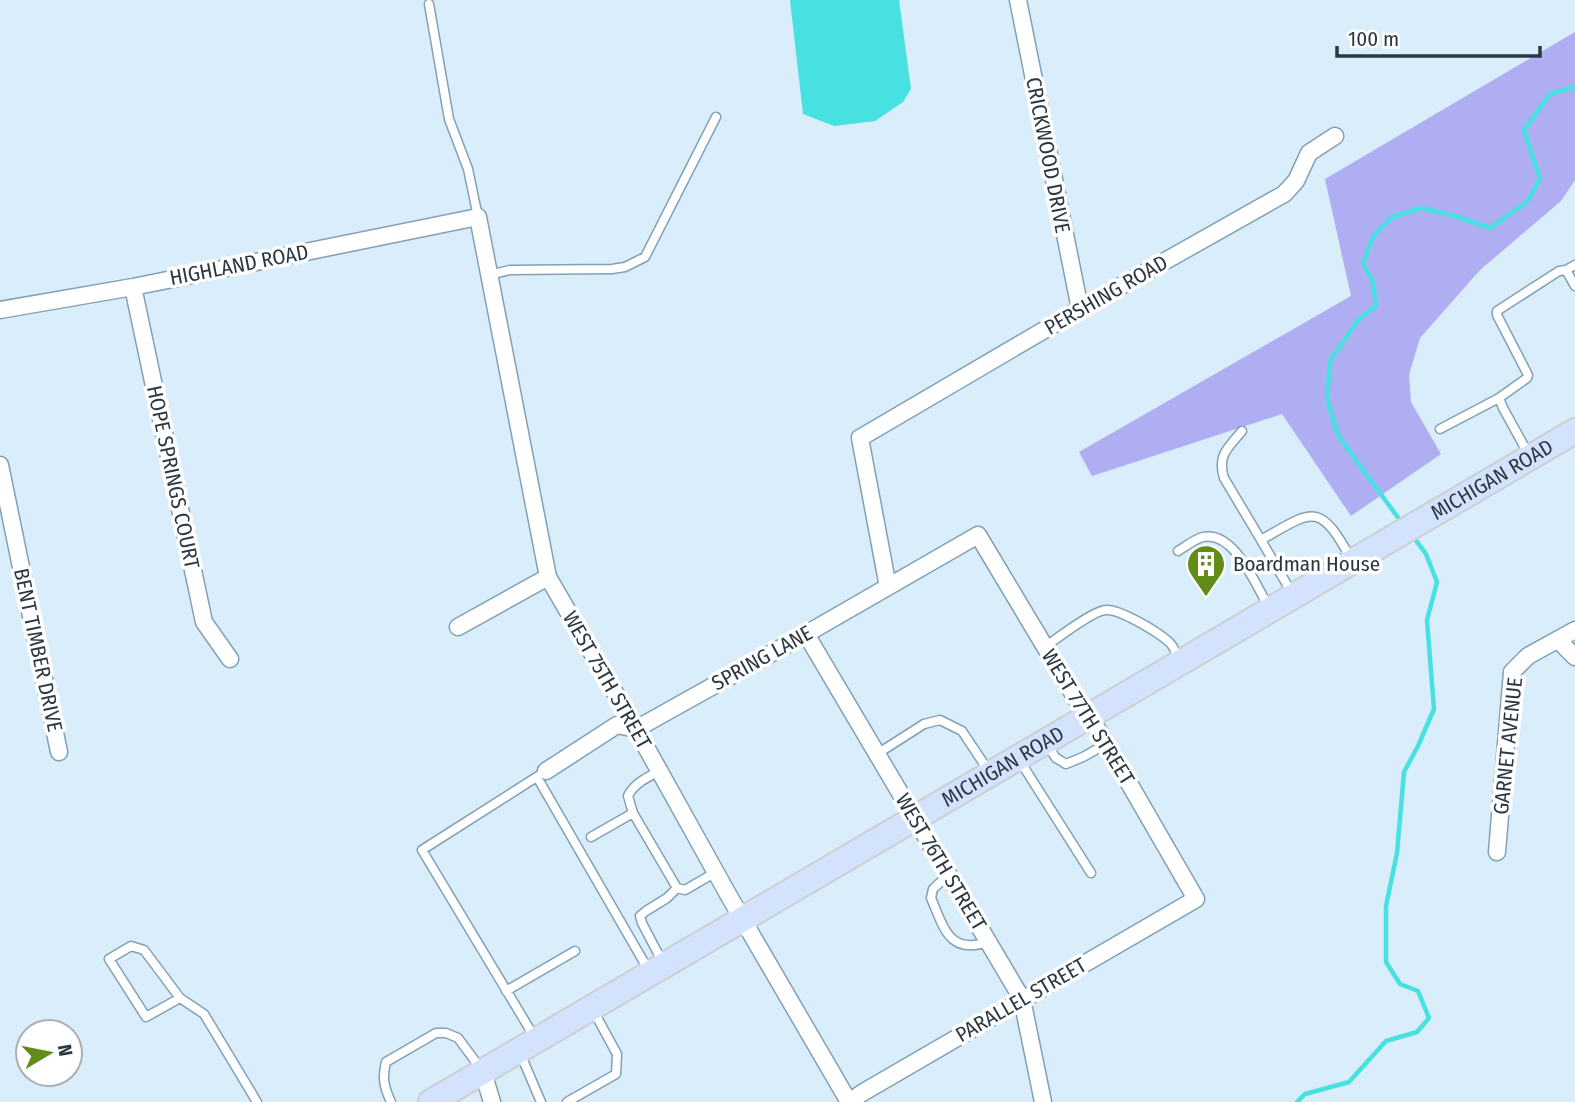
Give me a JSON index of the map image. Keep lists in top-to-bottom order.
{
  "streets": {
    "main road": ["MICHIGAN ROAD"],
    "street": [
      "CRICKWOOD DRIVE",
      "HIGHLAND ROAD",
      "PERSHING ROAD",
      "HOPE SPRINGS COURT",
      "BENT TIMBER DRIVE",
      "SPRING LANE",
      "WEST 75TH STREET",
      "WEST 77TH STREET",
      "GARNET AVENUE",
      "WEST 76TH STREET",
      "PARALLEL STREET"
    ]
  },
  "crossings": [
    ["CRICKWOOD DRIVE", "PERSHING ROAD"],
    ["HIGHLAND ROAD", "HOPE SPRINGS COURT"],
    ["HIGHLAND ROAD", "WEST 75TH STREET"],
    ["PERSHING ROAD", "SPRING LANE"],
    ["MICHIGAN ROAD", "WEST 75TH STREET"],
    ["MICHIGAN ROAD", "WEST 77TH STREET"],
    ["MICHIGAN ROAD", "WEST 76TH STREET"],
    ["SPRING LANE", "WEST 75TH STREET"],
    ["SPRING LANE", "WEST 77TH STREET"],
    ["SPRING LANE", "WEST 76TH STREET"],
    ["WEST 75TH STREET", "PARALLEL STREET"],
    ["WEST 77TH STREET", "PARALLEL STREET"],
    ["WEST 76TH STREET", "PARALLEL STREET"]
  ],
  "places": {
    "building": ["Boardman House"]
  },
  "scale_bar": "100 m",
  "north": "right"
}
